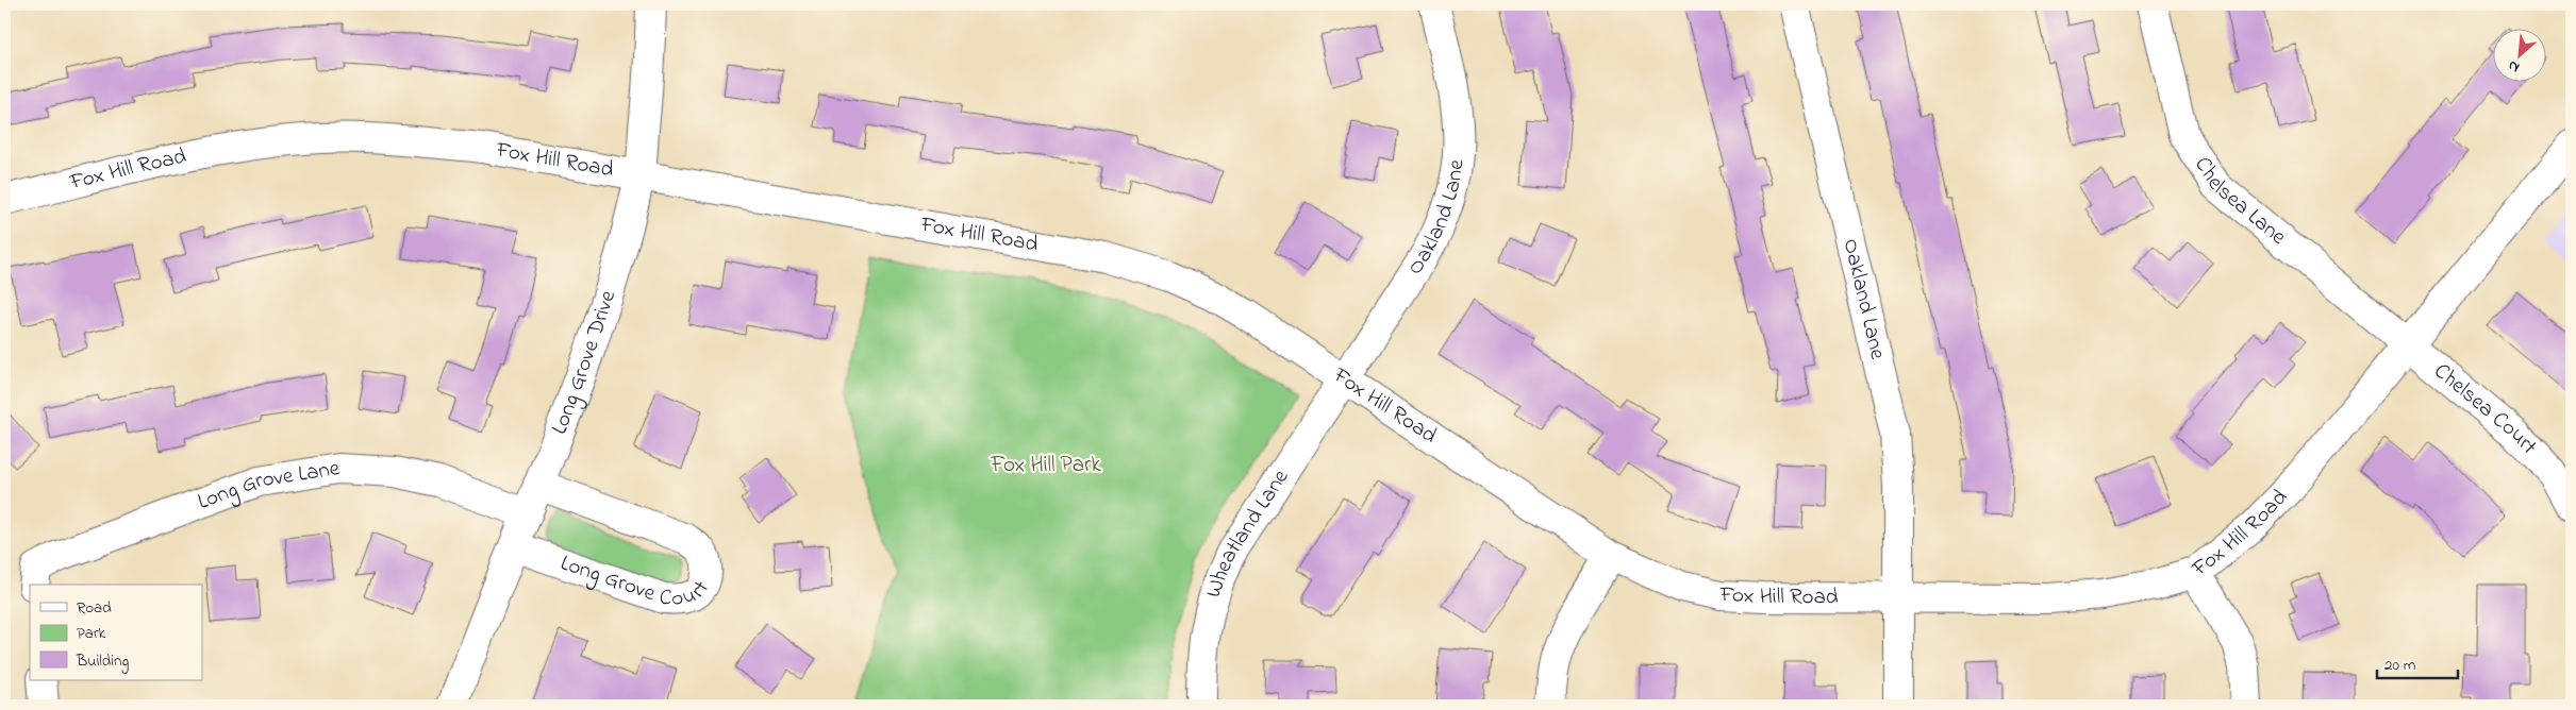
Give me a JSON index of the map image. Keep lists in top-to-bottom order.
{
  "streets": {
    "street": [
      "Fox Hill Road",
      "Chelsea Lane",
      "Oakland Lane",
      "Long Grove Drive",
      "Chelsea Court",
      "Long Grove Lane",
      "Wheatland Lane",
      "Long Grove Court"
    ]
  },
  "crossings": [
    ["Fox Hill Road", "Chelsea Lane"],
    ["Fox Hill Road", "Oakland Lane"],
    ["Fox Hill Road", "Long Grove Drive"],
    ["Fox Hill Road", "Chelsea Court"],
    ["Fox Hill Road", "Wheatland Lane"],
    ["Chelsea Lane", "Chelsea Court"],
    ["Oakland Lane", "Wheatland Lane"],
    ["Long Grove Drive", "Long Grove Lane"],
    ["Long Grove Drive", "Long Grove Court"]
  ],
  "parks": ["Fox Hill Park"],
  "legend": ["Road", "Park", "Building"],
  "scale_bar": "20 m",
  "north": "bottom left"
}
